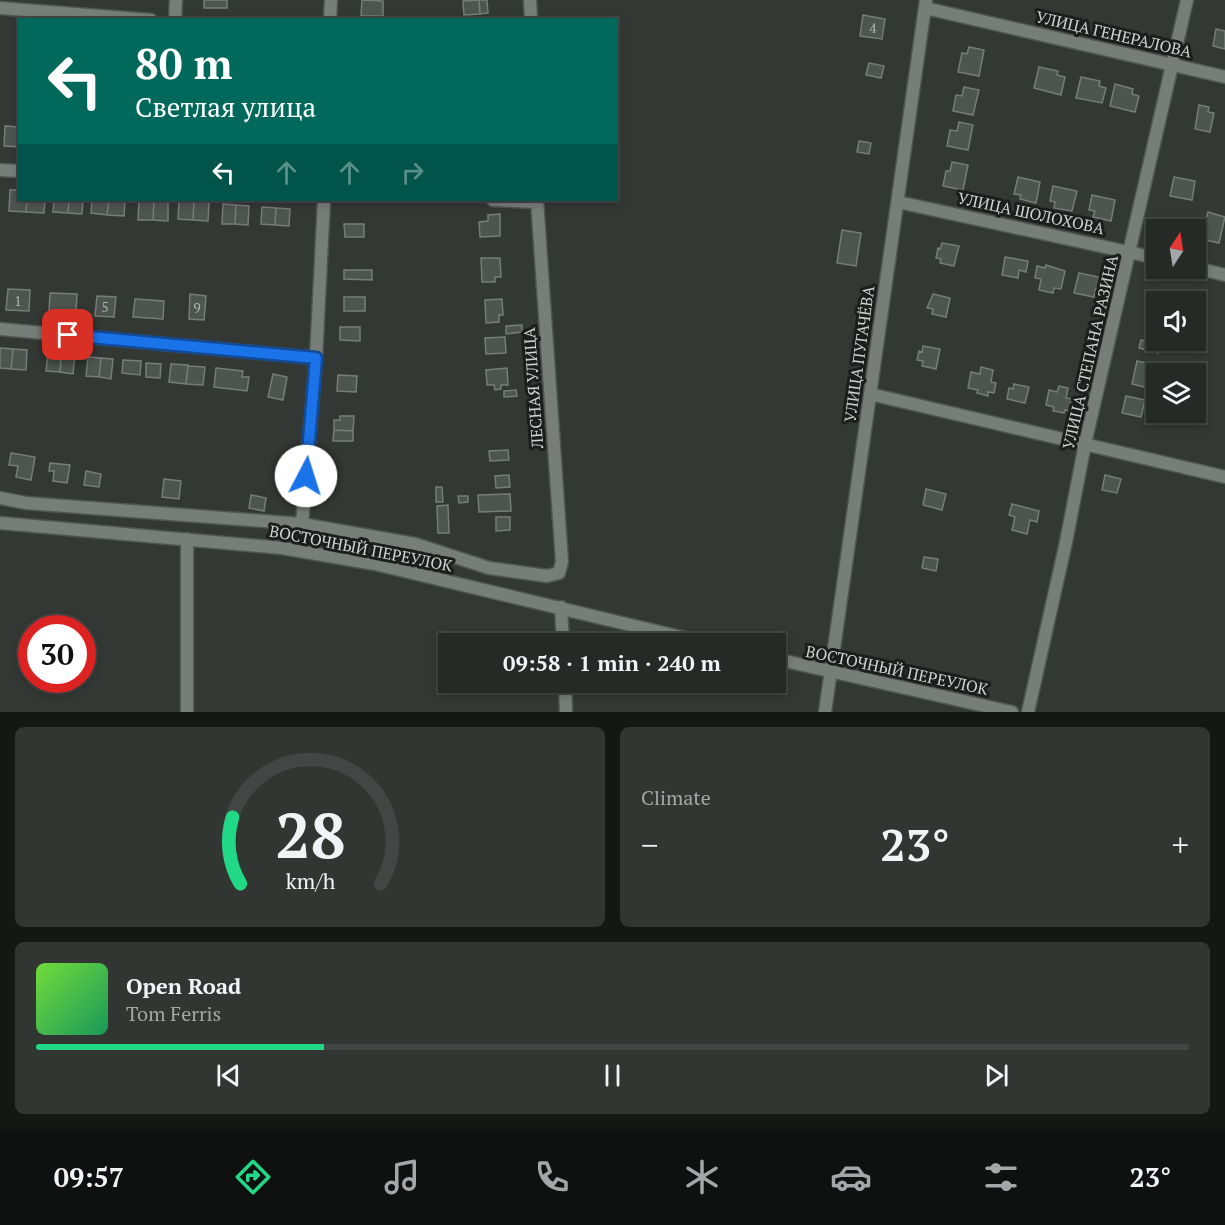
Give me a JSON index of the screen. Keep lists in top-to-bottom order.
{
  "streets": {
    "street": [
      "УЛИЦА ГЕНЕРАЛОВА",
      "УЛИЦА ШОЛОХОВА",
      "УЛИЦА СТЕПАНА РАЗИНА",
      "УЛИЦА ПУГАЧЁВА",
      "ЛЕСНАЯ УЛИЦА",
      "ВОСТОЧНЫЙ ПЕРЕУЛОК"
    ]
  },
  "crossings": [
    ["УЛИЦА ГЕНЕРАЛОВА", "УЛИЦА СТЕПАНА РАЗИНА"],
    ["УЛИЦА ГЕНЕРАЛОВА", "УЛИЦА ПУГАЧЁВА"],
    ["УЛИЦА ШОЛОХОВА", "УЛИЦА СТЕПАНА РАЗИНА"],
    ["УЛИЦА ШОЛОХОВА", "УЛИЦА ПУГАЧЁВА"],
    ["УЛИЦА ПУГАЧЁВА", "ВОСТОЧНЫЙ ПЕРЕУЛОК"],
    ["ЛЕСНАЯ УЛИЦА", "ВОСТОЧНЫЙ ПЕРЕУЛОК"]
  ],
  "house_numbers": [
    "4",
    "1",
    "5",
    "9"
  ],
  "north": "top",
  "page": {
    "turn": ["80 m", "Светлая улица"],
    "limit": "30",
    "trip": "09:58 · 1 min · 240 m",
    "tile": "Climate",
    "heat": ["−", "23°", "+"],
    "song": ["Open Road", "Tom Ferris"],
    "tabs": ["09:57", "23°"],
    "gauge": ["28", "km/h"]
  }
}
